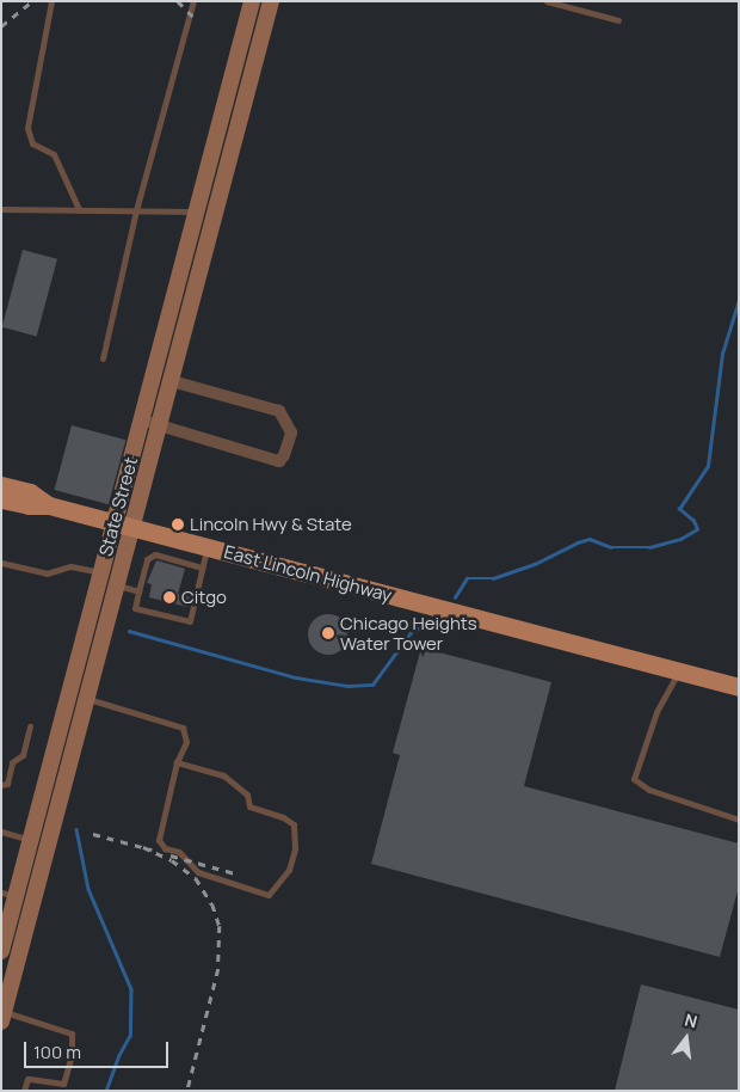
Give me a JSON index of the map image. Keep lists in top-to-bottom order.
{
  "streets": {
    "main road": ["East Lincoln Highway"],
    "street": ["State Street"]
  },
  "crossings": [
    ["State Street", "East Lincoln Highway"]
  ],
  "places": ["Lincoln Hwy & State", "Citgo", "Chicago Heights Water Tower"],
  "scale_bar": "100 m",
  "north": "top"
}
